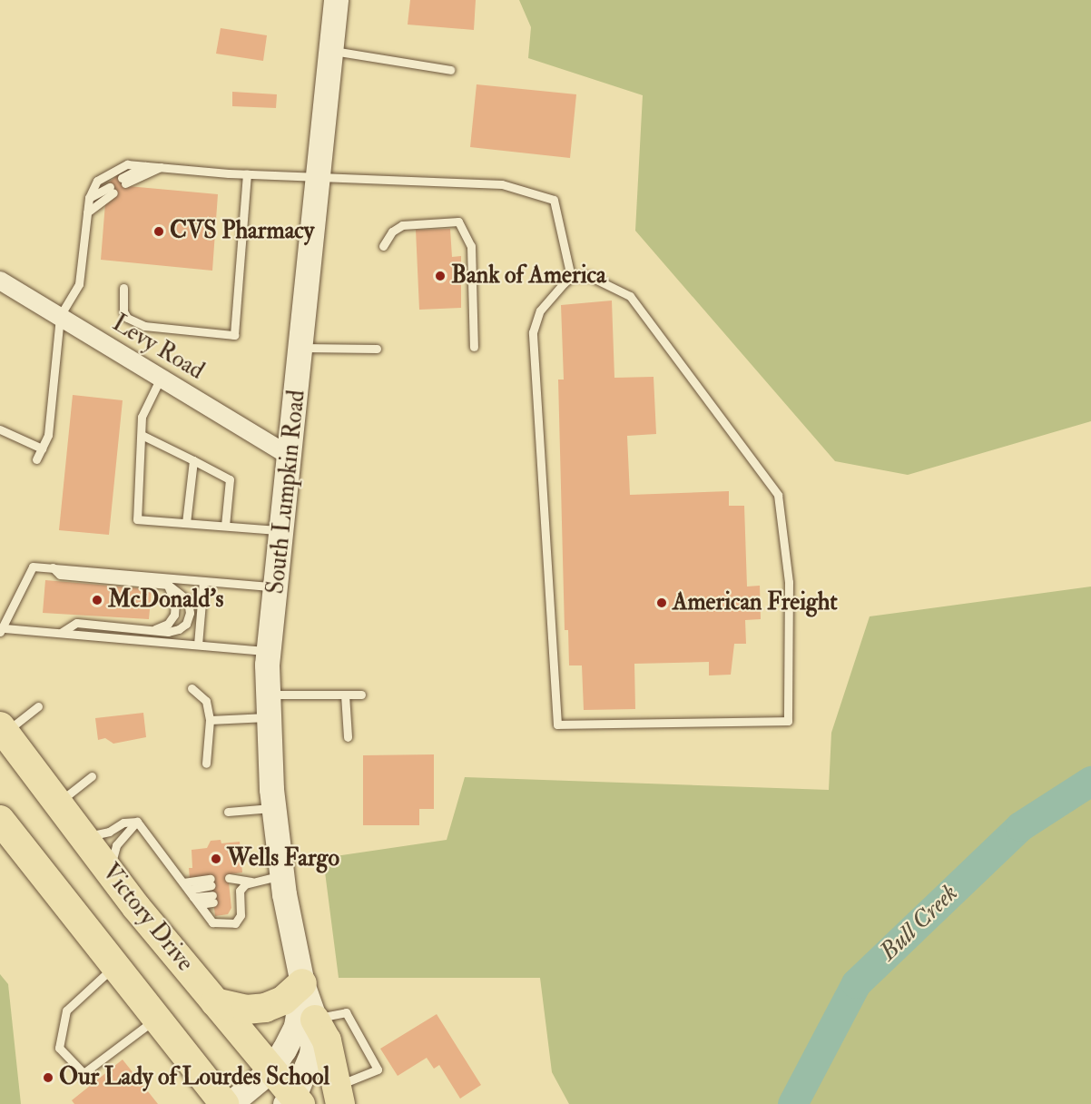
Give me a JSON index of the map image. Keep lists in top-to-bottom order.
{
  "streets": {
    "highway": ["Victory Drive"],
    "main road": ["South Lumpkin Road"],
    "street": ["Levy Road"]
  },
  "crossings": [
    ["Levy Road", "South Lumpkin Road"],
    ["South Lumpkin Road", "Victory Drive"]
  ],
  "water": ["Bull Creek"],
  "places": [
    "CVS Pharmacy",
    "Bank of America",
    "McDonald's",
    "American Freight",
    "Wells Fargo",
    "Our Lady of Lourdes School"
  ]
}
